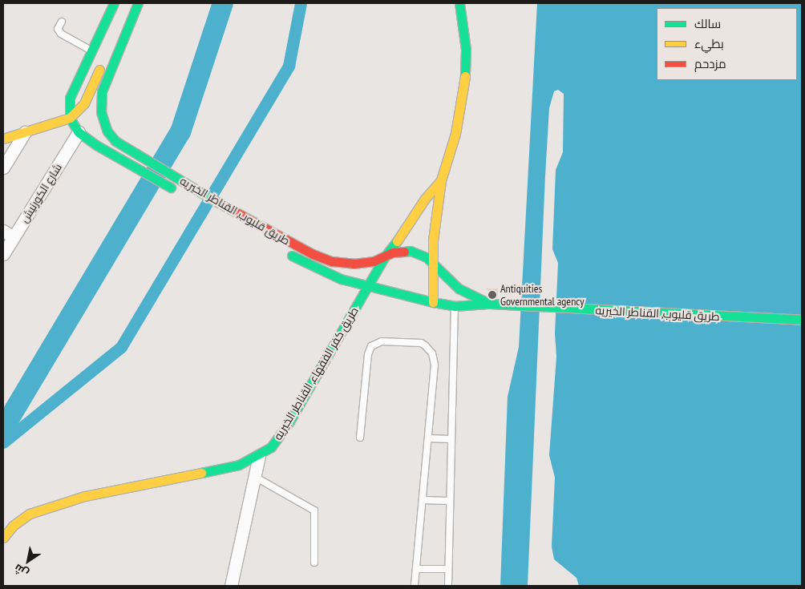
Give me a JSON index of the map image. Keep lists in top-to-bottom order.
{
  "streets": {
    "main road": ["طريق قليوب, القناطر الخيريه", "طريق كفر الفقهاء, القناطر الخيريه"],
    "street": ["شارع الكورنيش"]
  },
  "crossings": [
    ["شارع الكورنيش", "طريق قليوب, القناطر الخيريه"],
    ["طريق قليوب, القناطر الخيريه", "طريق كفر الفقهاء, القناطر الخيريه"]
  ],
  "places": ["Antiquities Governmental agency"],
  "legend": ["سالك", "بطيء", "مزدحم"],
  "north": "bottom left"
}
